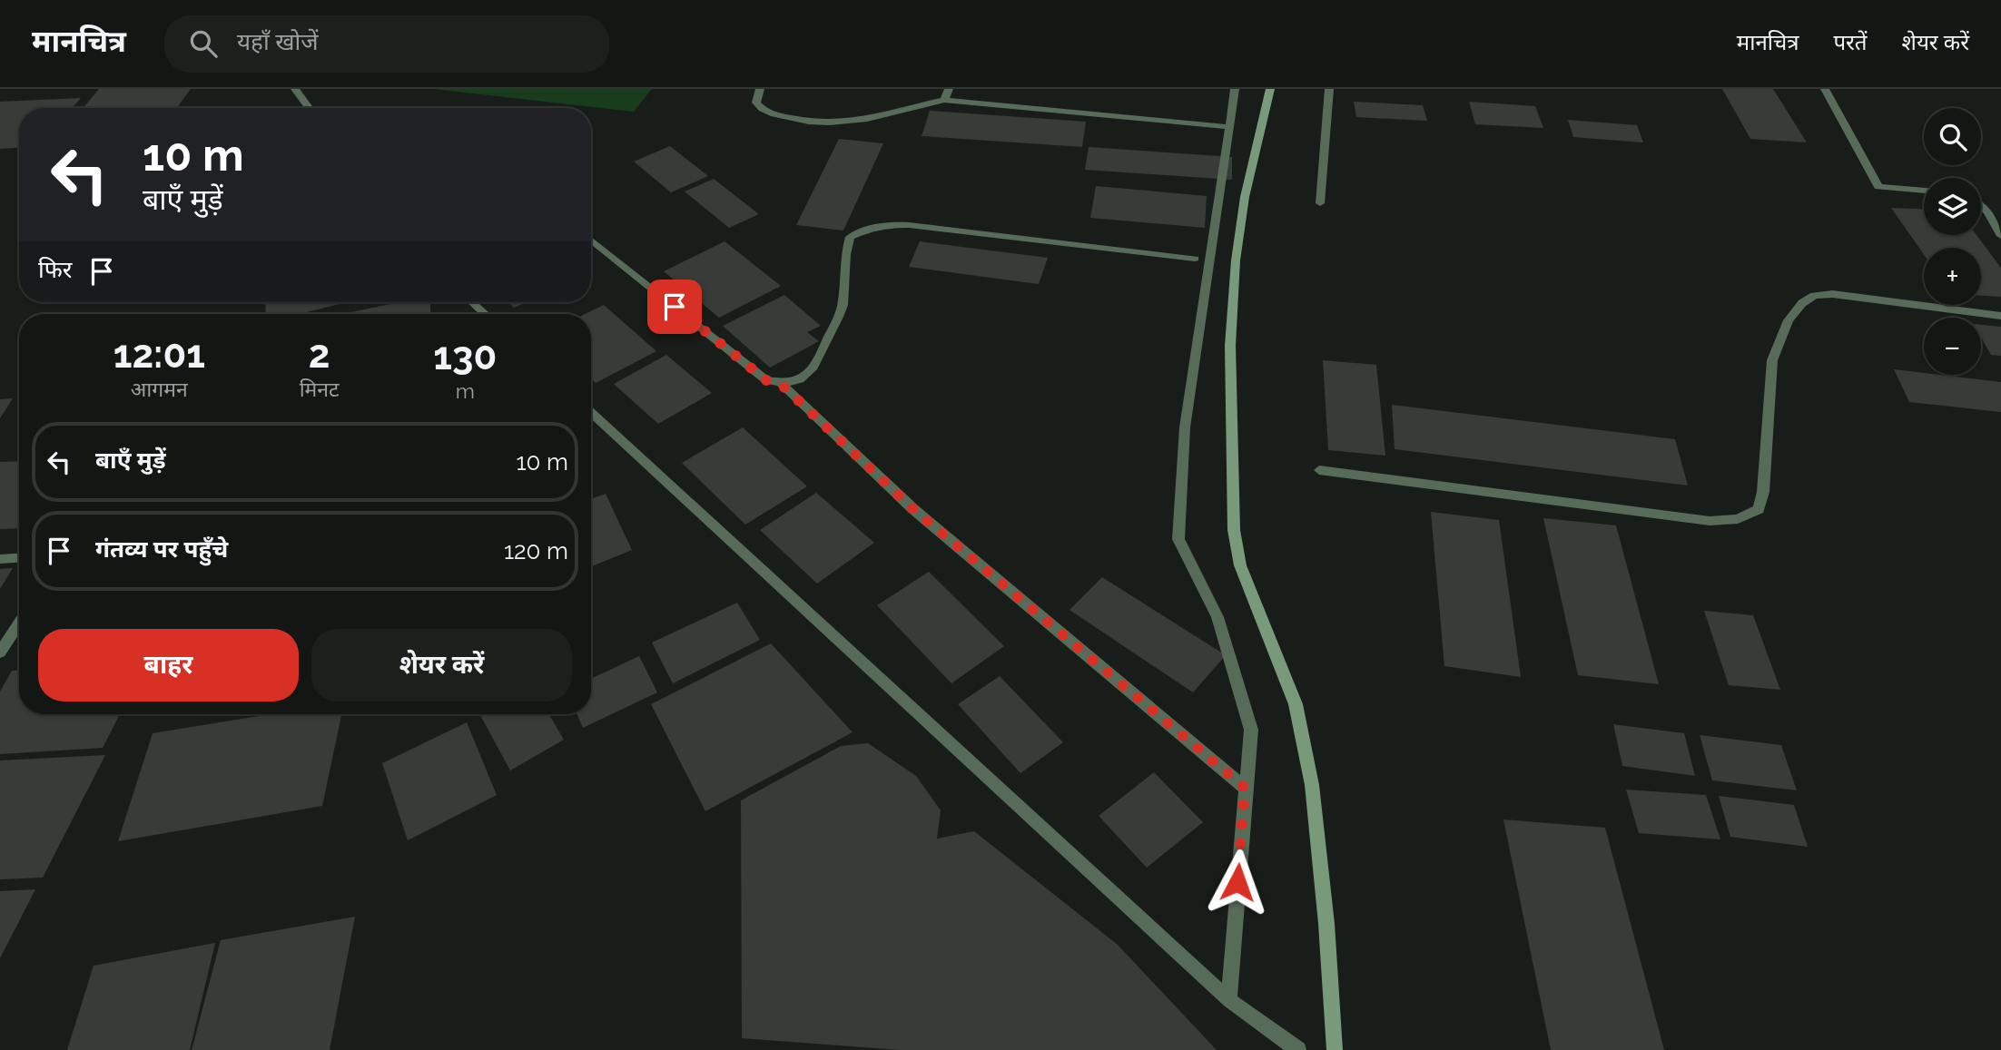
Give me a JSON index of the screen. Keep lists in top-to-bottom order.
{
  "page": {
    "header": "मानचित्र",
    "search": "यहाँ खोजें",
    "nav": ["मानचित्र", "परतें", "शेयर करें"],
    "map_buttons": ["+", "−"],
    "turn": ["10 m", "बाएँ मुड़ें"],
    "then": "फिर",
    "eta": [
      "12:01",
      "आगमन",
      "2",
      "मिनट",
      "130",
      "m"
    ],
    "list": [
      {
        "name": "बाएँ मुड़ें",
        "value": "10 m"
      },
      {
        "name": "गंतव्य पर पहुँचे",
        "value": "120 m"
      }
    ],
    "buttons": ["बाहर", "शेयर करें"]
  }
}
